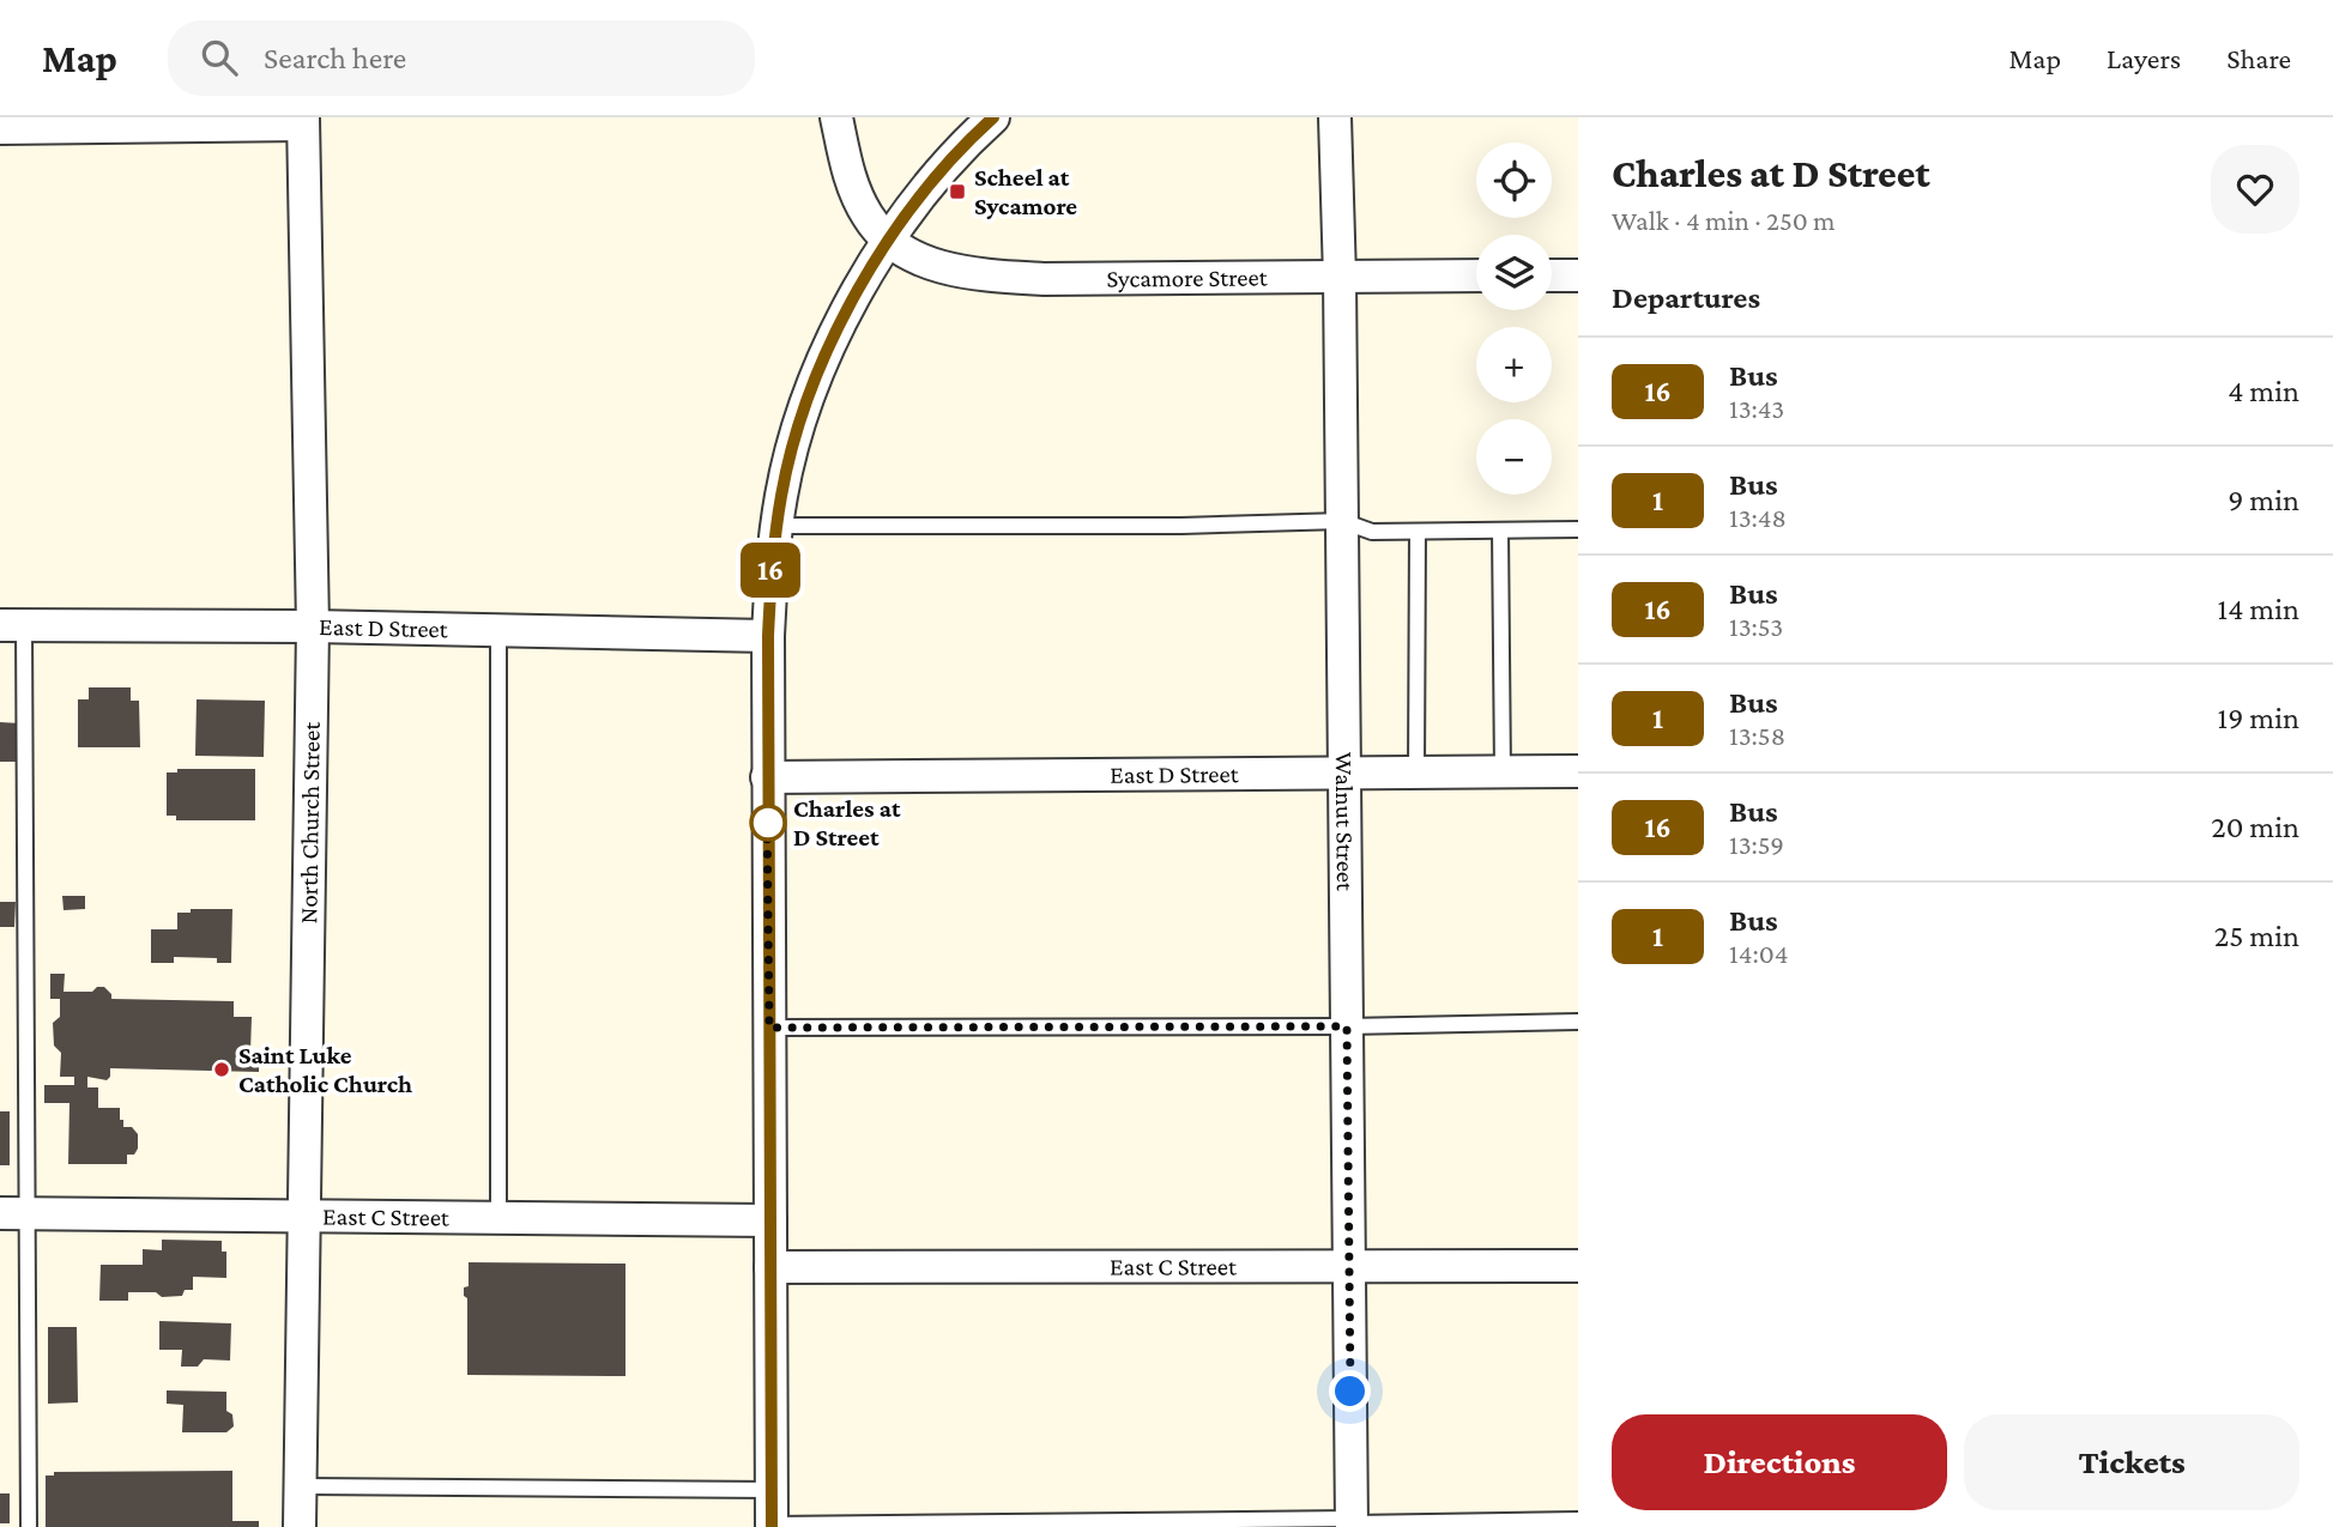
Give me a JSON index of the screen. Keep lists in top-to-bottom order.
{
  "streets": {
    "street": [
      "Sycamore Street",
      "East D Street",
      "North Church Street",
      "Walnut Street",
      "East C Street"
    ]
  },
  "crossings": [
    ["Sycamore Street", "Walnut Street"],
    ["East D Street", "North Church Street"],
    ["East D Street", "Walnut Street"],
    ["North Church Street", "East C Street"],
    ["Walnut Street", "East C Street"]
  ],
  "places": {
    "transit": ["Scheel at Sycamore"],
    "other": ["Charles at D Street", "Saint Luke Catholic Church"]
  },
  "lines": ["bus line 16"],
  "page": {
    "header": "Map",
    "search": "Search here",
    "nav": ["Map", "Layers", "Share"],
    "on_map": "16",
    "heading": [
      ["Charles at D Street", "Walk · 4 min · 250 m"],
      "Departures"
    ],
    "map_buttons": ["+", "−"],
    "list": [
      {
        "mark": "16",
        "name": "Bus",
        "note": "13:43",
        "value": "4 min"
      },
      {
        "mark": "1",
        "name": "Bus",
        "note": "13:48",
        "value": "9 min"
      },
      {
        "mark": "16",
        "name": "Bus",
        "note": "13:53",
        "value": "14 min"
      },
      {
        "mark": "1",
        "name": "Bus",
        "note": "13:58",
        "value": "19 min"
      },
      {
        "mark": "16",
        "name": "Bus",
        "note": "13:59",
        "value": "20 min"
      },
      {
        "mark": "1",
        "name": "Bus",
        "note": "14:04",
        "value": "25 min"
      }
    ],
    "buttons": ["Directions", "Tickets"]
  }
}
